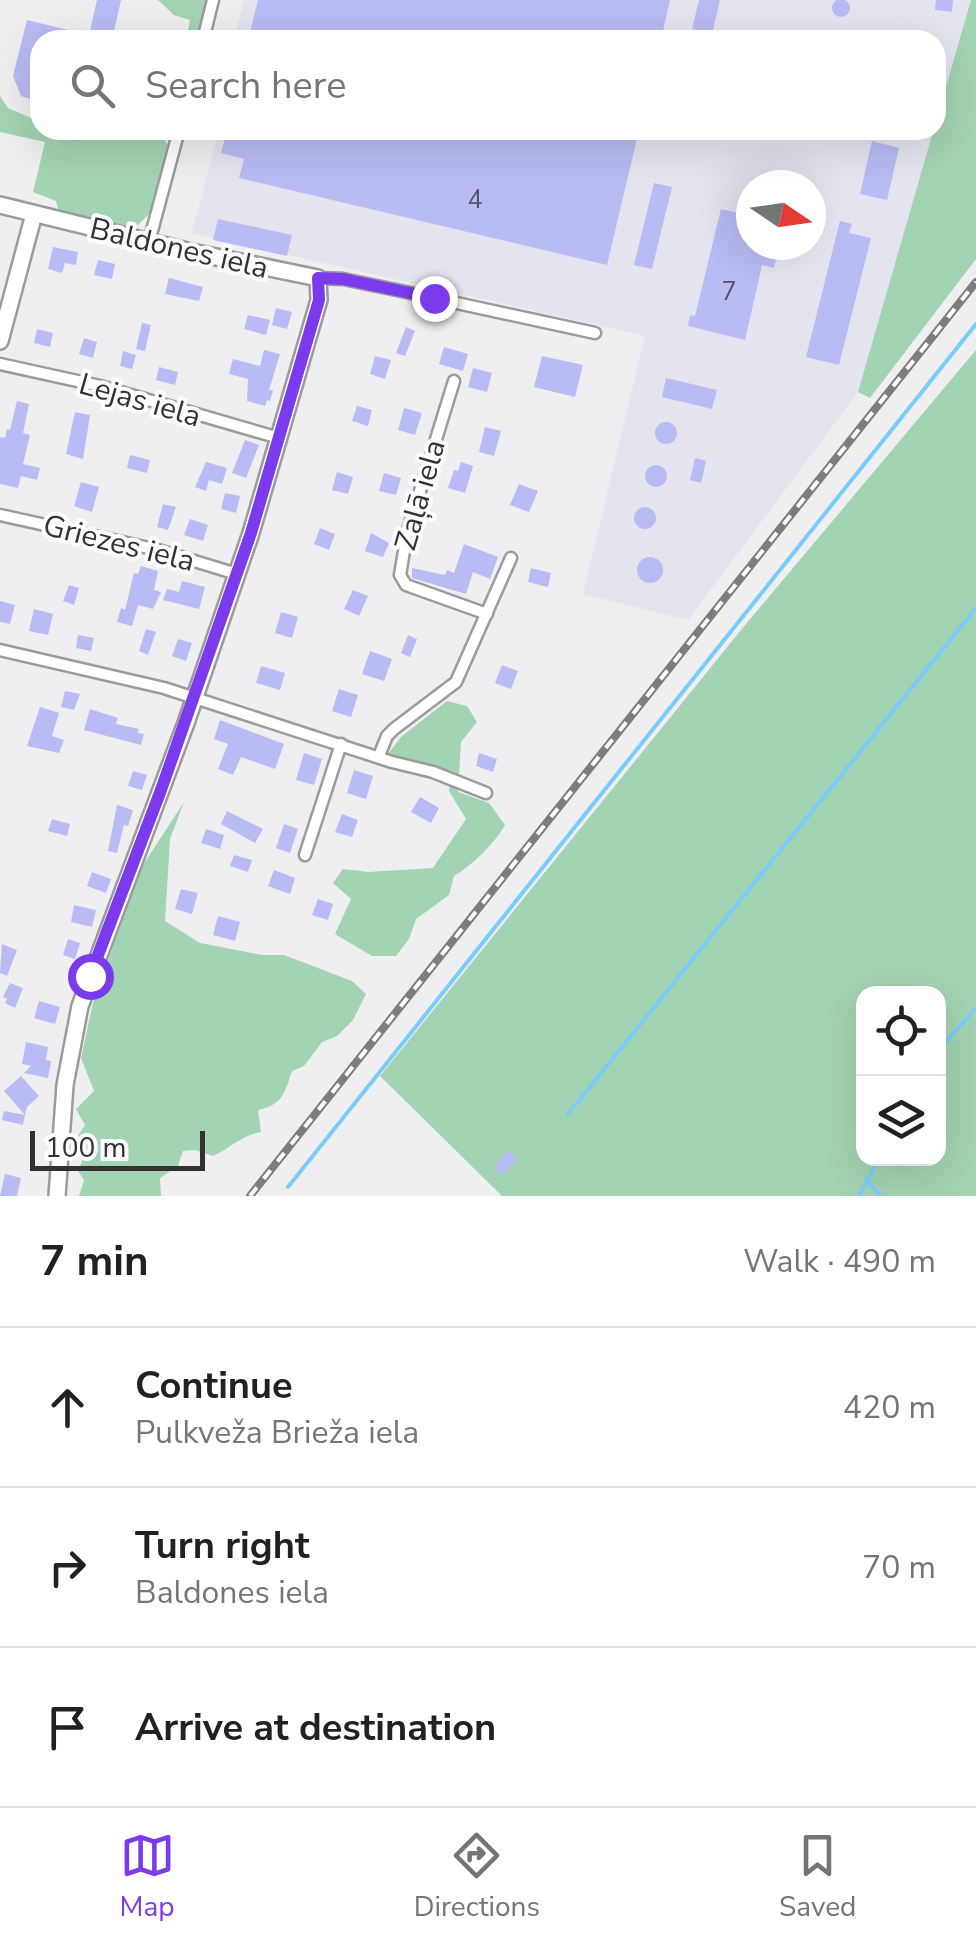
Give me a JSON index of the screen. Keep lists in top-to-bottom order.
{
  "streets": {
    "street": [
      "Baldones iela",
      "Lejas iela",
      "Zaļā iela",
      "Griezes iela"
    ]
  },
  "house_numbers": ["4", "7"],
  "scale_bar": "100 m",
  "north": "right",
  "page": {
    "search": "Search here",
    "scale": "100 m",
    "heading": ["7 min", "Walk · 490 m"],
    "list": [
      ["Continue", "Pulkveža Brieža iela", "420 m"],
      ["Turn right", "Baldones iela", "70 m"],
      "Arrive at destination"
    ],
    "nav": ["Map", "Directions", "Saved"]
  }
}
